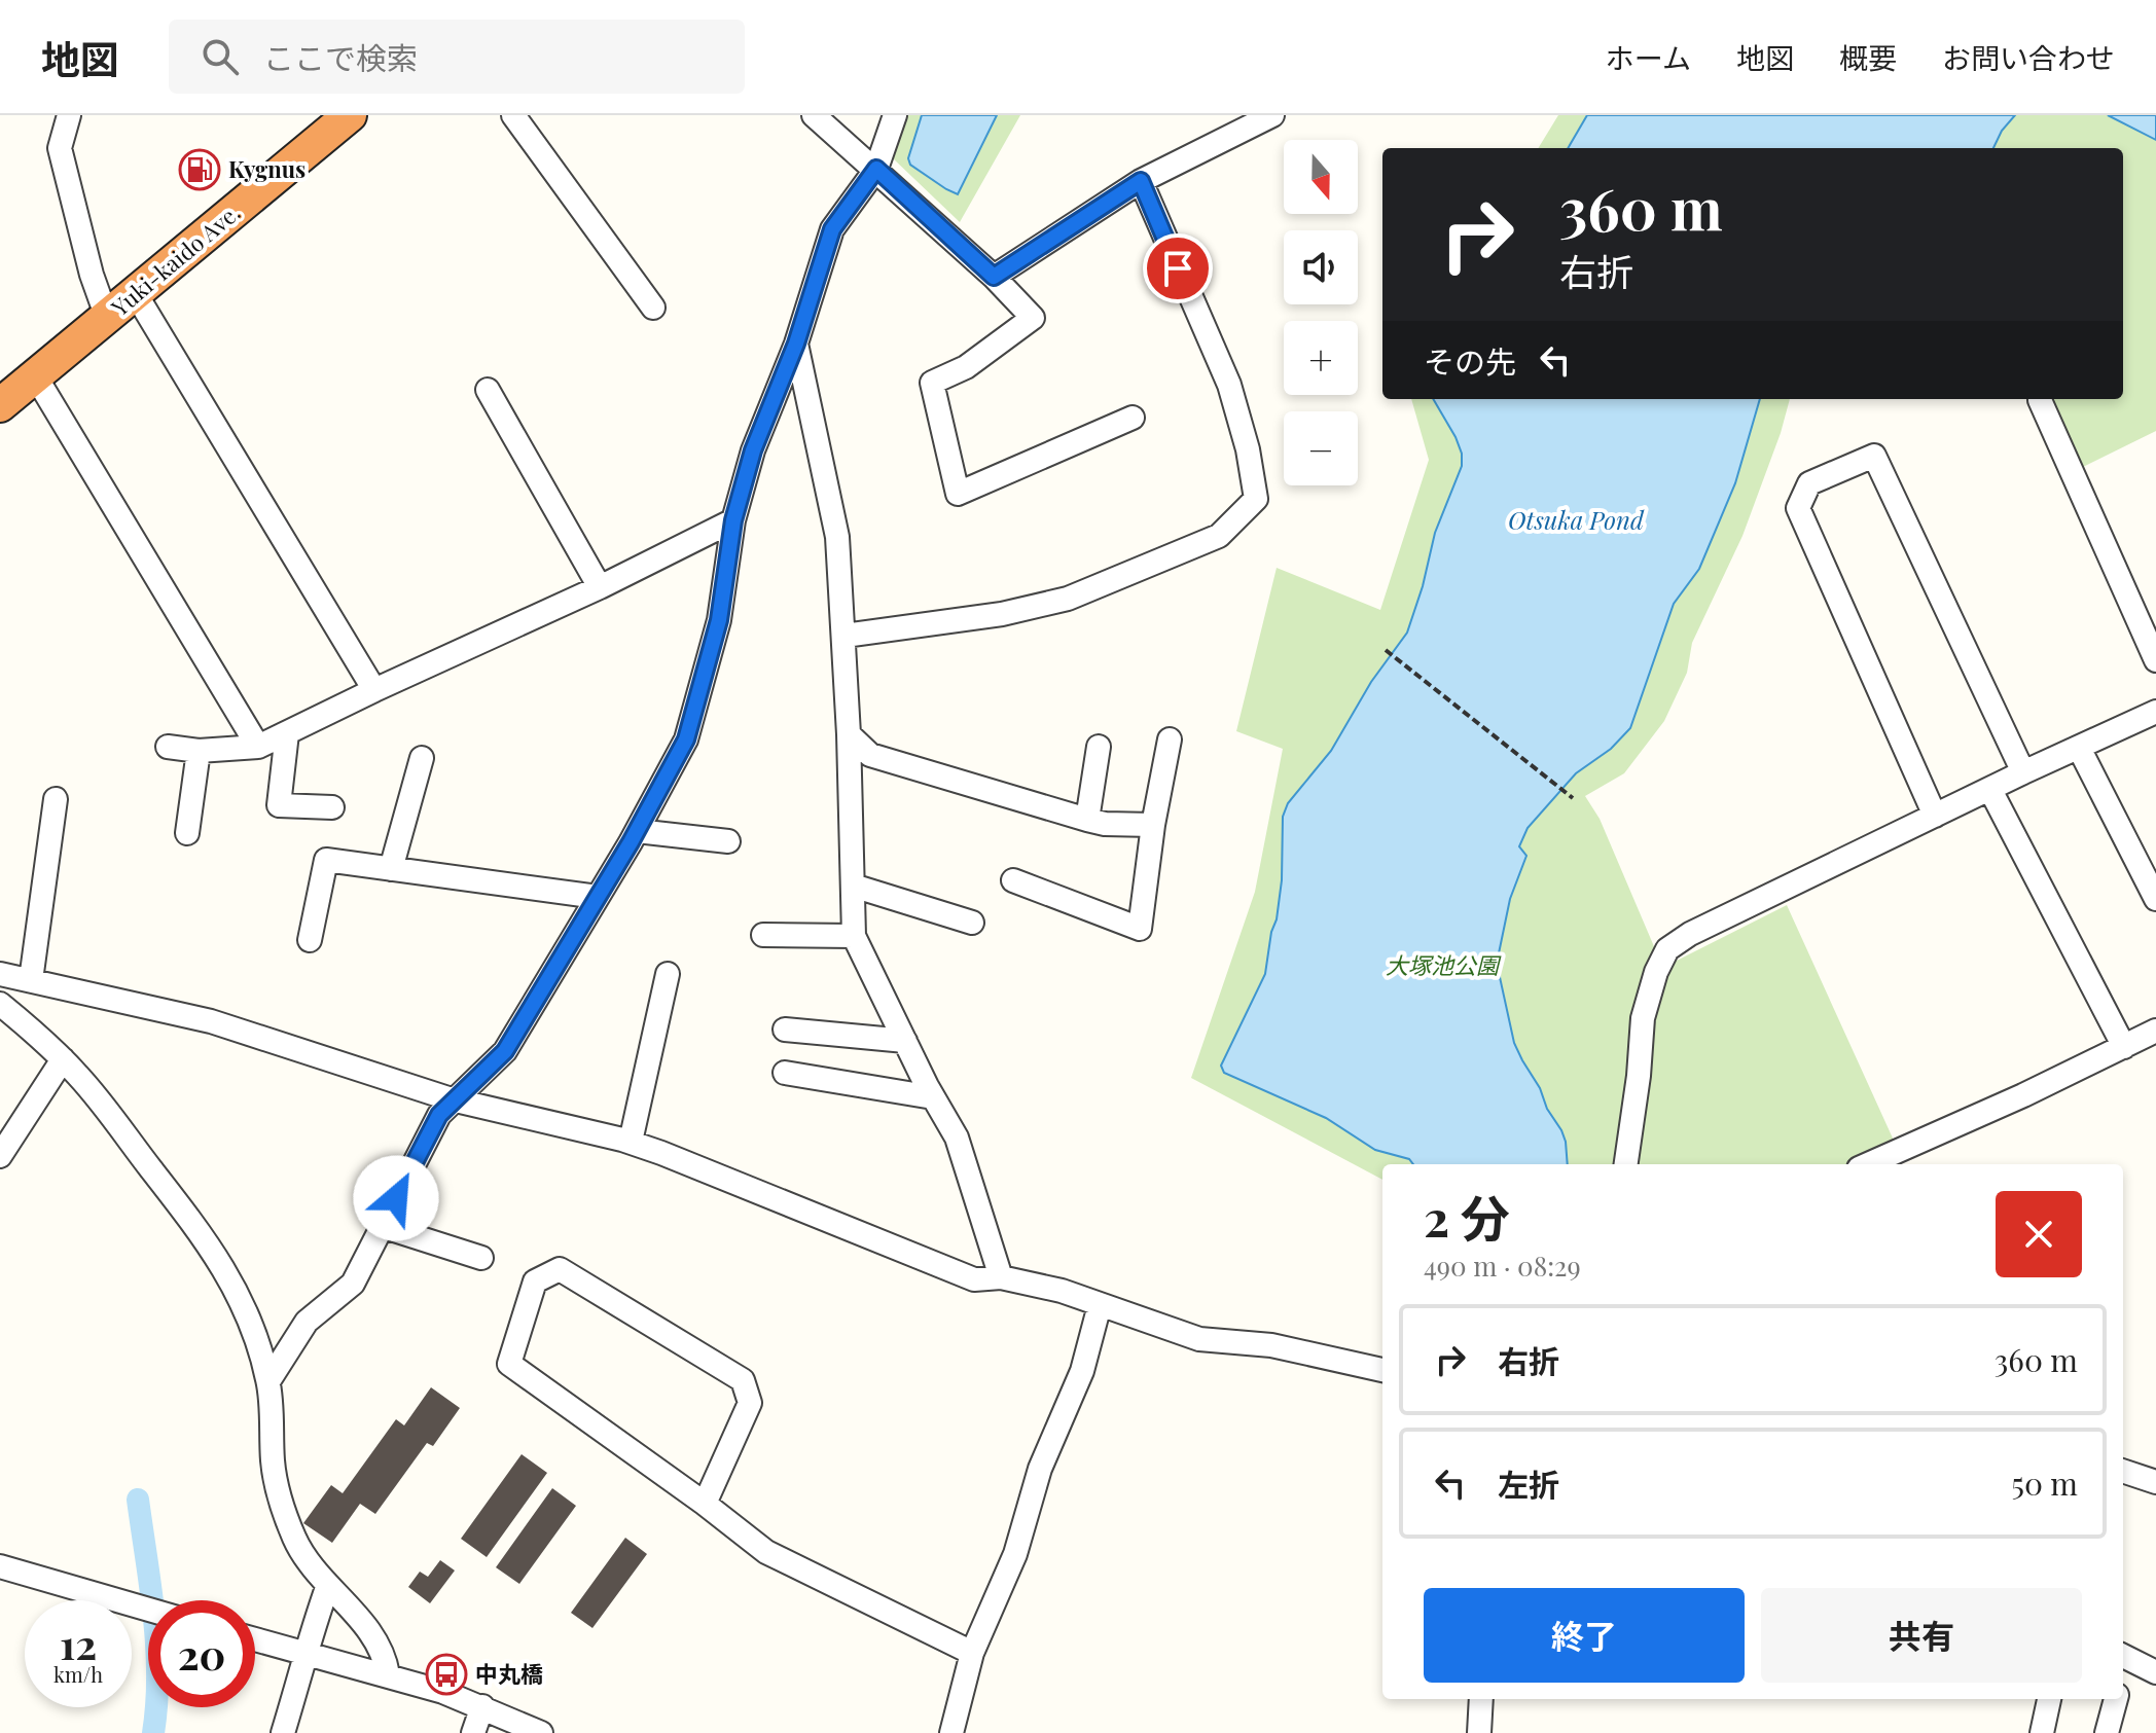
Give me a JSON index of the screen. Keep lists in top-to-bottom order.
{
  "streets": {
    "highway": ["Yuki-kaido Ave."]
  },
  "water": ["Otsuka Pond"],
  "parks": ["大塚池公園"],
  "places": {
    "fuel station": ["Kygnus"],
    "bus stop": ["中丸橋"]
  },
  "north": "bottom",
  "page": {
    "header": "地図",
    "search": "ここで検索",
    "nav": [
      "ホーム",
      "地図",
      "概要",
      "お問い合わせ"
    ],
    "map_buttons": ["+", "−"],
    "turn": ["360 m", "右折"],
    "then": "その先",
    "heading": ["2 分", "490 m · 08:29"],
    "list": [
      {
        "name": "右折",
        "value": "360 m"
      },
      {
        "name": "左折",
        "value": "50 m"
      }
    ],
    "buttons": ["終了", "共有"],
    "speed": "12 km/h",
    "limit": "20"
  }
}
